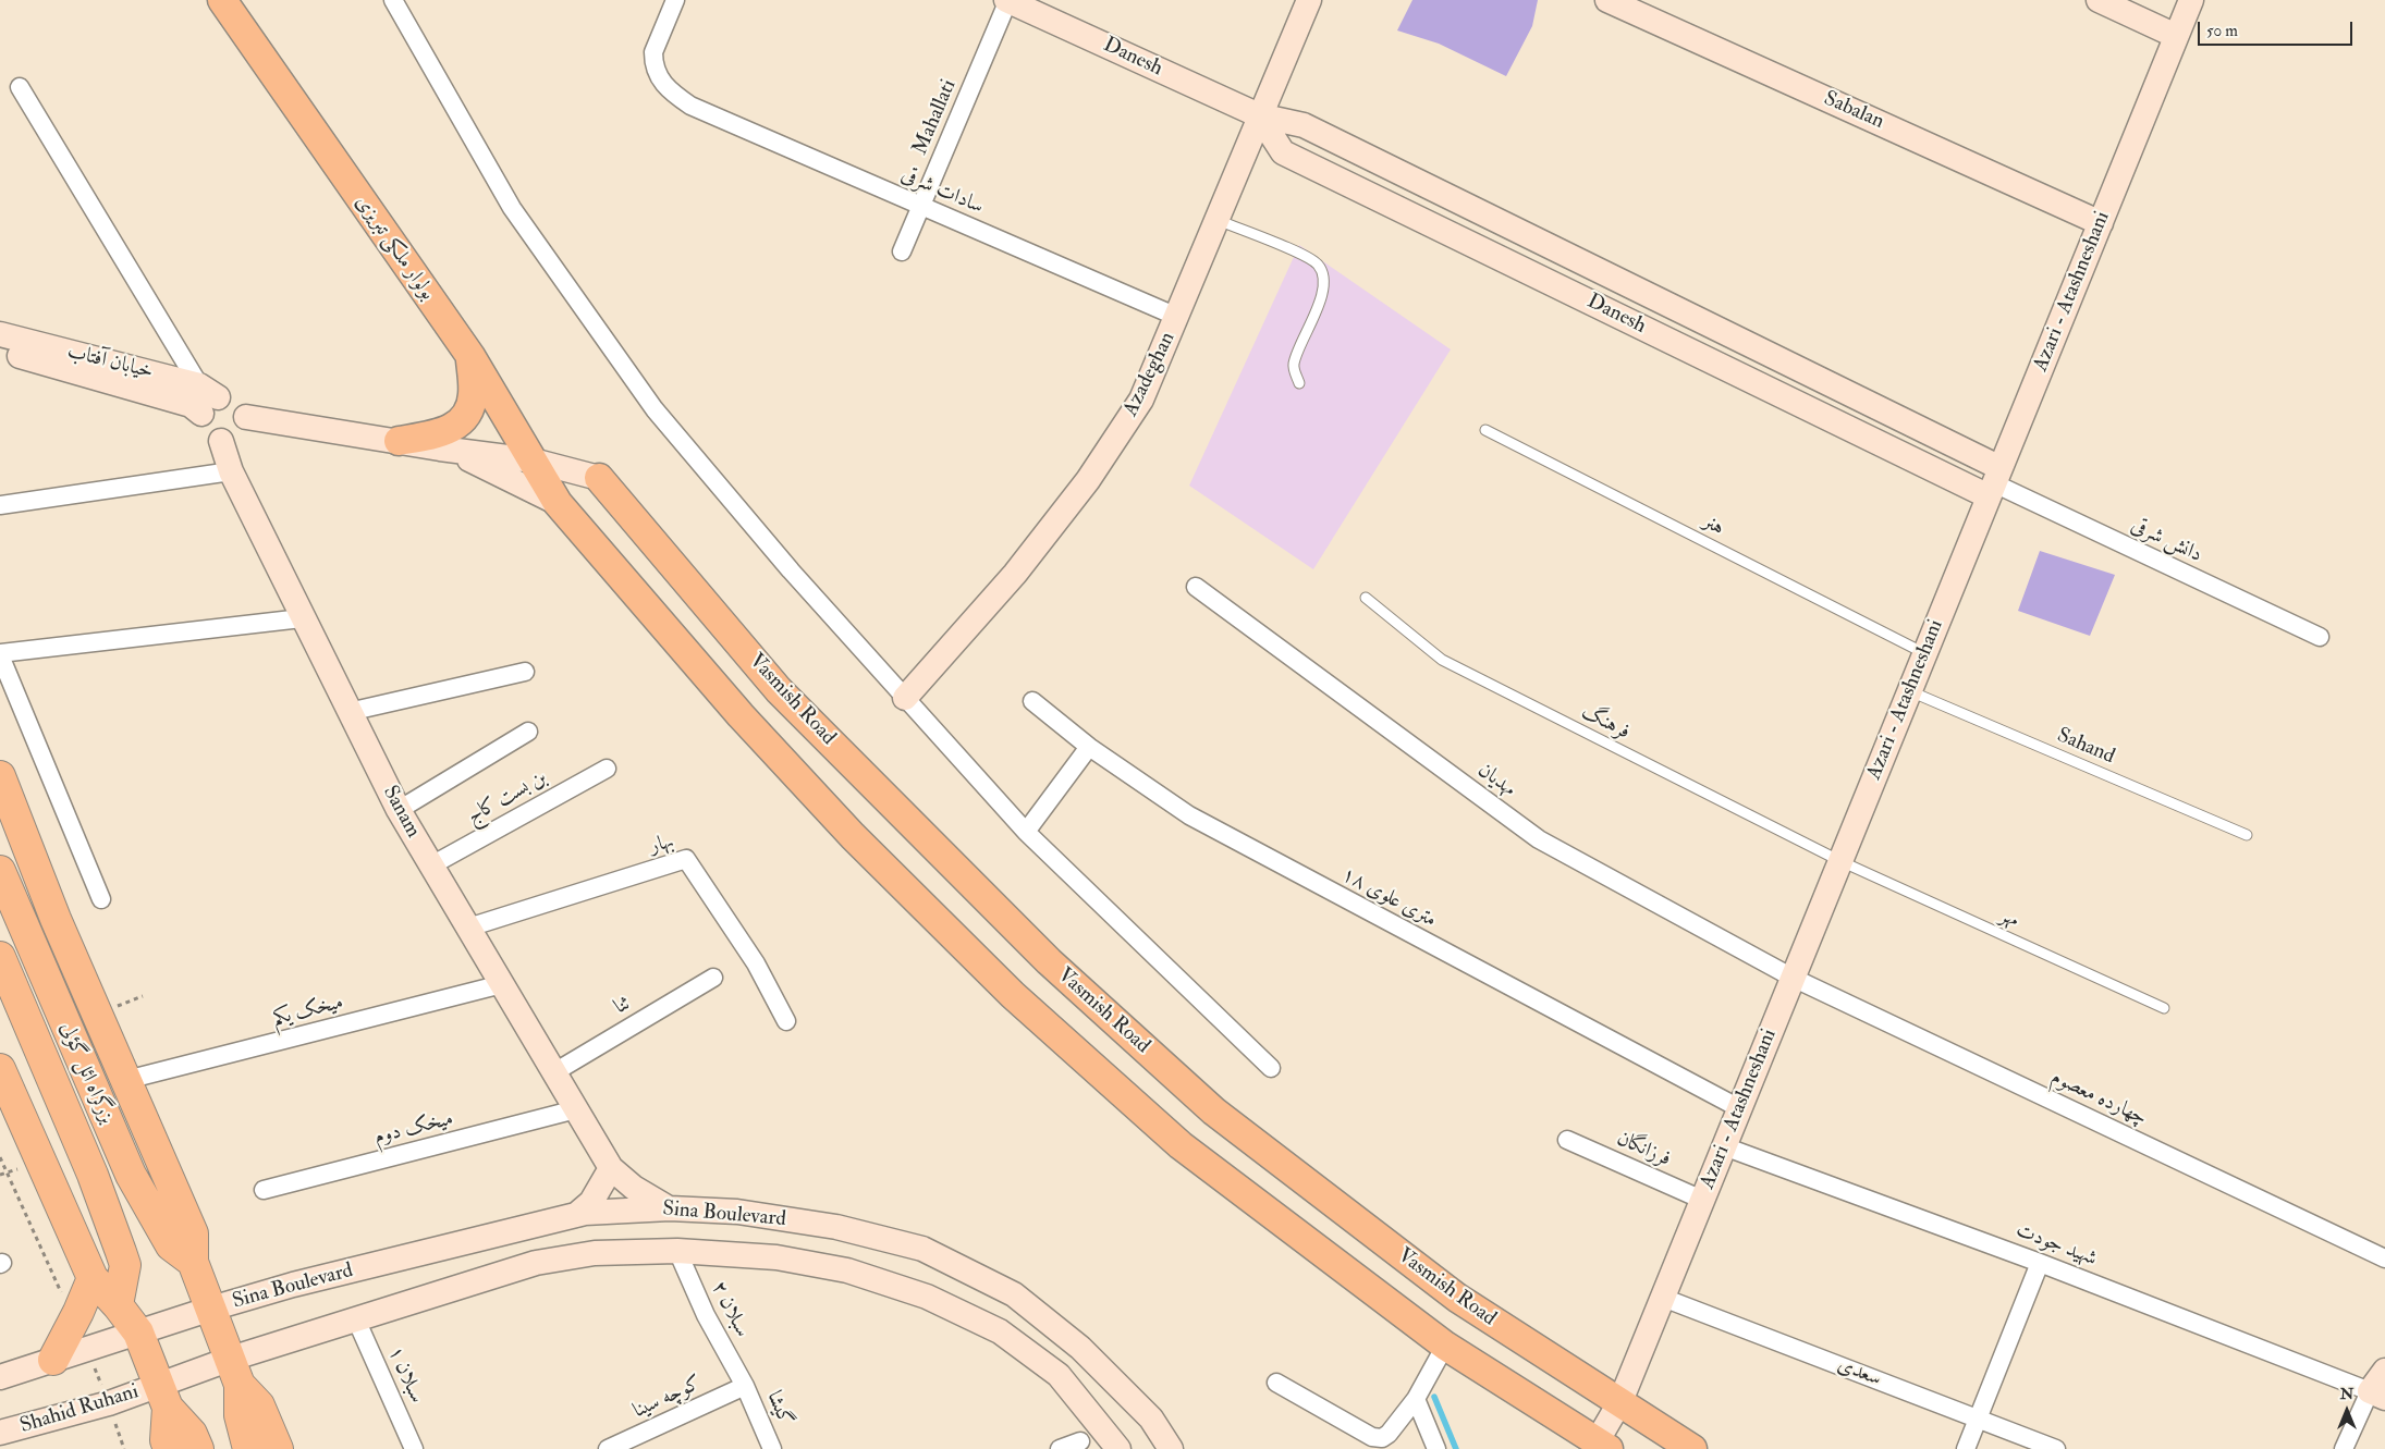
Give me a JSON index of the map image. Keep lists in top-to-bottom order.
{
  "streets": {
    "highway": ["بزرگراه ائل گؤلی"],
    "main road": ["بولوار ملکی تبریزی", "Vasmish Road"],
    "street": [
      "Danesh",
      "Sabalan",
      "Mahallati",
      "سادات شرقی",
      "Azari - Atashneshani",
      "خیابان آفتاب",
      "Azadeghan",
      "دانش شرقی",
      "مهدیان",
      "بن بست کاج",
      "Sanam",
      "بهار",
      "۱۸ متری علوی",
      "ثنا",
      "میخک یکم",
      "چهارده معصوم",
      "میخک دوم",
      "فرزانگان",
      "Sina Boulevard",
      "شهید جودت",
      "سبلان ۲",
      "سعدی",
      "سبلان ۱",
      "کوچه سینا",
      "گیشا",
      "Shahid Ruhani"
    ],
    "lane": [
      "هنر",
      "فرهنگ",
      "Sahand",
      "مهر"
    ]
  },
  "crossings": [
    ["Danesh", "Mahallati"],
    ["Danesh", "Azari - Atashneshani"],
    ["Danesh", "Azadeghan"],
    ["Danesh", "دانش شرقی"],
    ["Sabalan", "Azari - Atashneshani"],
    ["Mahallati", "سادات شرقی"],
    ["سادات شرقی", "Azadeghan"],
    ["Azari - Atashneshani", "هنر"],
    ["Azari - Atashneshani", "دانش شرقی"],
    ["Azari - Atashneshani", "Vasmish Road"],
    ["Azari - Atashneshani", "فرهنگ"],
    ["Azari - Atashneshani", "Sahand"],
    ["Azari - Atashneshani", "مهدیان"],
    ["Azari - Atashneshani", "۱۸ متری علوی"],
    ["Azari - Atashneshani", "مهر"],
    ["Azari - Atashneshani", "چهارده معصوم"],
    ["Azari - Atashneshani", "فرزانگان"],
    ["Azari - Atashneshani", "شهید جودت"],
    ["Azari - Atashneshani", "سعدی"],
    ["خیابان آفتاب", "Sanam"],
    ["فرهنگ", "مهر"],
    ["مهدیان", "چهارده معصوم"],
    ["بن بست کاج", "Sanam"],
    ["Sanam", "بهار"],
    ["Sanam", "ثنا"],
    ["Sanam", "میخک یکم"],
    ["Sanam", "میخک دوم"],
    ["Sanam", "Sina Boulevard"],
    ["Sina Boulevard", "سبلان ۲"],
    ["Sina Boulevard", "سبلان ۱"],
    ["Sina Boulevard", "Shahid Ruhani"],
    ["سبلان ۲", "کوچه سینا"],
    ["سبلان ۲", "گیشا"],
    ["کوچه سینا", "گیشا"]
  ],
  "scale_bar": "50 m",
  "north": "top"
}
